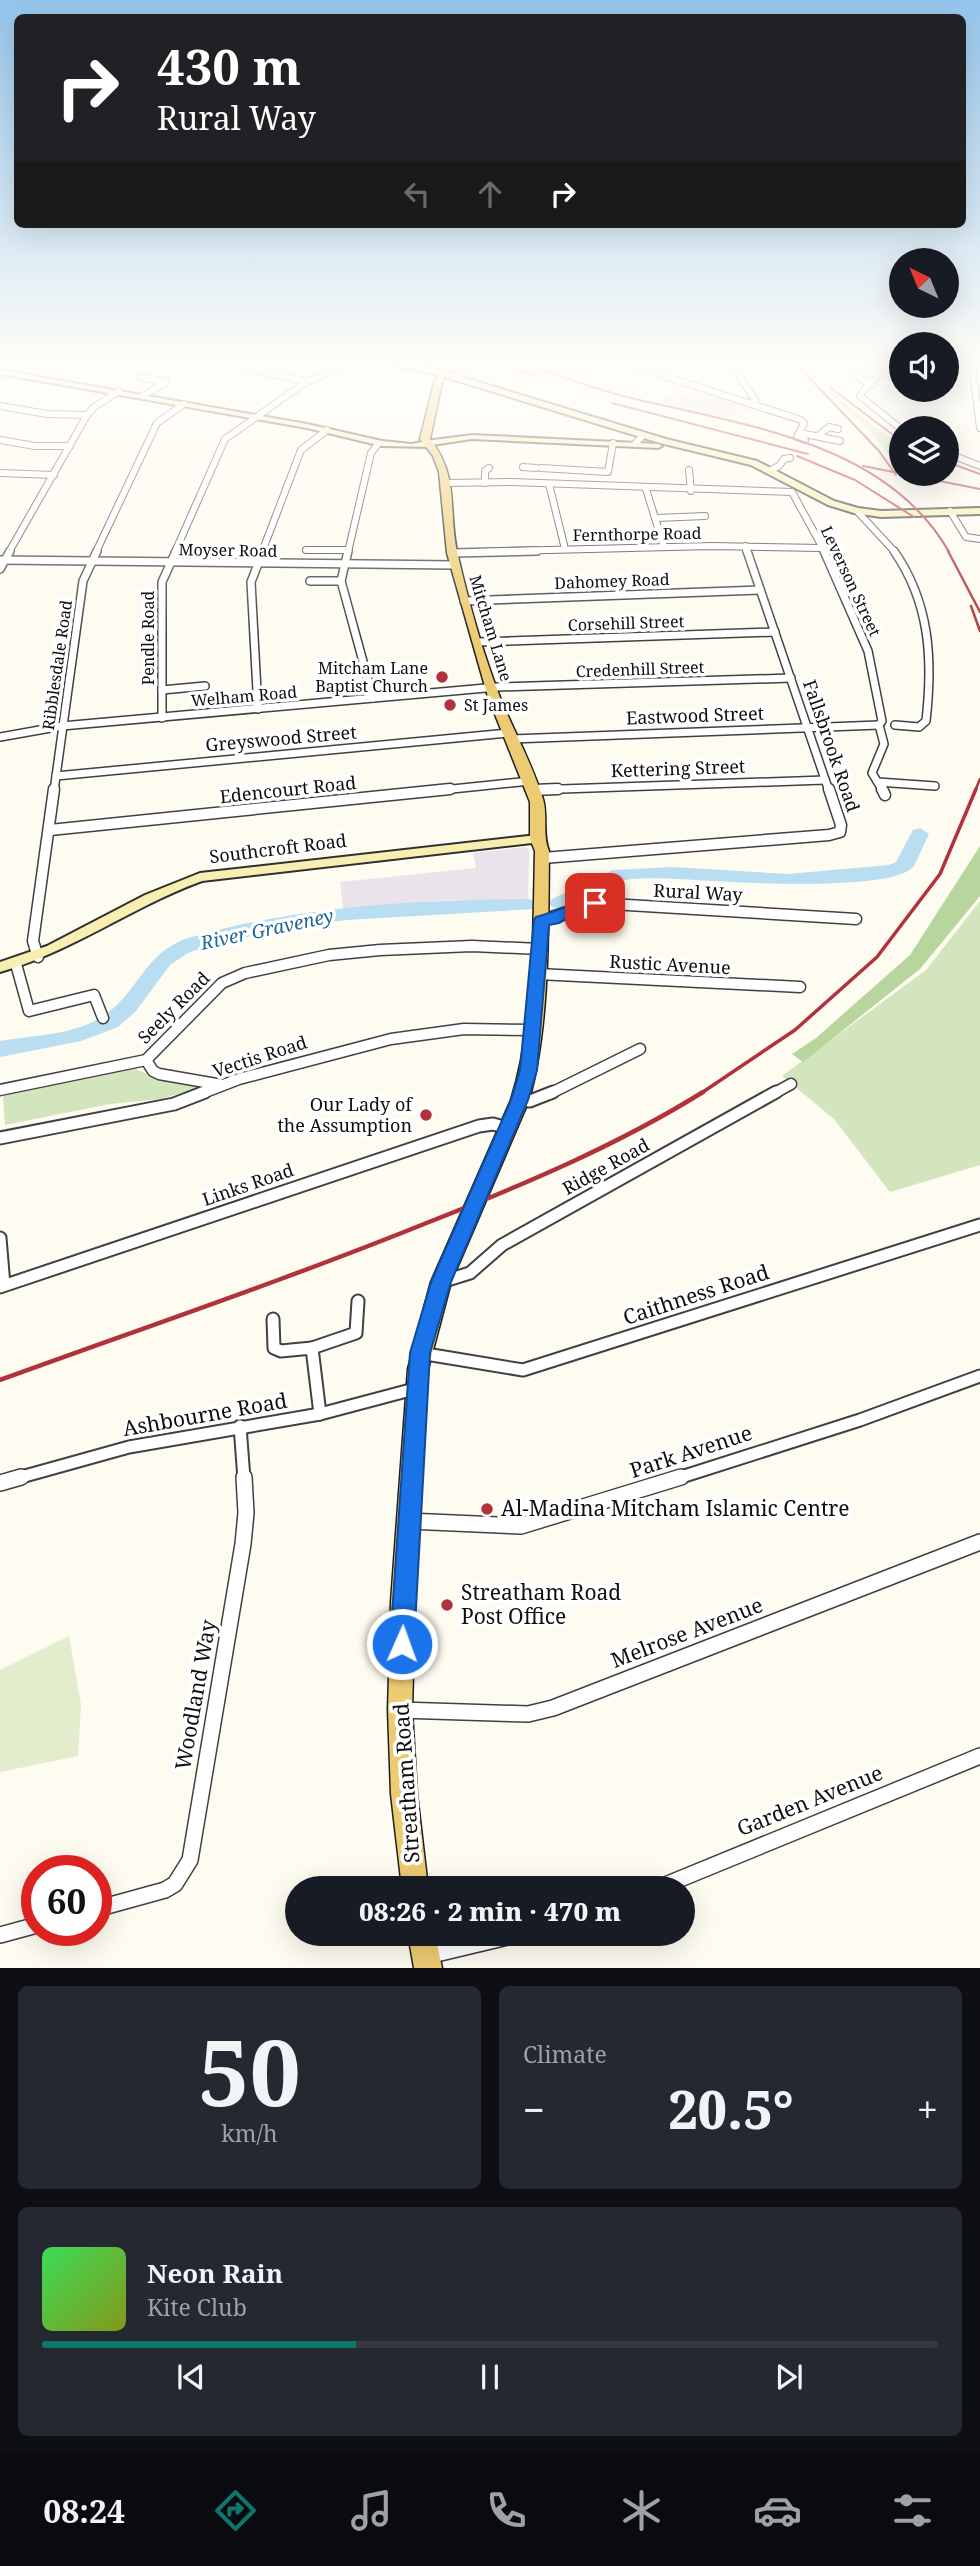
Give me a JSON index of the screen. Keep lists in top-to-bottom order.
{
  "streets": {
    "main road": ["Mitcham Lane", "Streatham Road"],
    "street": [
      "Fernthorpe Road",
      "Moyser Road",
      "Dahomey Road",
      "Leverson Street",
      "Corsehill Street",
      "Pendle Road",
      "Ribblesdale Road",
      "Credenhill Street",
      "Welham Road",
      "Eastwood Street",
      "Greyswood Street",
      "Fallsbrook Road",
      "Kettering Street",
      "Edencourt Road",
      "Southcroft Road",
      "Rural Way",
      "Rustic Avenue",
      "Seely Road",
      "Vectis Road",
      "Ridge Road",
      "Links Road",
      "Caithness Road",
      "Ashbourne Road",
      "Park Avenue",
      "Melrose Avenue",
      "Woodland Way",
      "Garden Avenue"
    ]
  },
  "crossings": [
    ["Fernthorpe Road", "Moyser Road"],
    ["Fernthorpe Road", "Leverson Street"],
    ["Fernthorpe Road", "Mitcham Lane"],
    ["Fernthorpe Road", "Fallsbrook Road"],
    ["Moyser Road", "Mitcham Lane"],
    ["Moyser Road", "Pendle Road"],
    ["Moyser Road", "Ribblesdale Road"],
    ["Dahomey Road", "Mitcham Lane"],
    ["Dahomey Road", "Fallsbrook Road"],
    ["Leverson Street", "Eastwood Street"],
    ["Corsehill Street", "Mitcham Lane"],
    ["Corsehill Street", "Fallsbrook Road"],
    ["Mitcham Lane", "Credenhill Street"],
    ["Mitcham Lane", "Welham Road"],
    ["Mitcham Lane", "Eastwood Street"],
    ["Mitcham Lane", "Greyswood Street"],
    ["Mitcham Lane", "Fallsbrook Road"],
    ["Mitcham Lane", "Kettering Street"],
    ["Mitcham Lane", "Edencourt Road"],
    ["Mitcham Lane", "Southcroft Road"],
    ["Mitcham Lane", "Streatham Road"],
    ["Pendle Road", "Welham Road"],
    ["Ribblesdale Road", "Welham Road"],
    ["Ribblesdale Road", "Greyswood Street"],
    ["Ribblesdale Road", "Edencourt Road"],
    ["Ribblesdale Road", "Southcroft Road"],
    ["Credenhill Street", "Welham Road"],
    ["Credenhill Street", "Fallsbrook Road"],
    ["Eastwood Street", "Greyswood Street"],
    ["Eastwood Street", "Fallsbrook Road"],
    ["Fallsbrook Road", "Kettering Street"],
    ["Kettering Street", "Edencourt Road"],
    ["Rural Way", "Streatham Road"],
    ["Rustic Avenue", "Streatham Road"],
    ["Seely Road", "Streatham Road"],
    ["Vectis Road", "Streatham Road"],
    ["Ridge Road", "Streatham Road"],
    ["Links Road", "Streatham Road"],
    ["Caithness Road", "Streatham Road"],
    ["Ashbourne Road", "Woodland Way"],
    ["Ashbourne Road", "Streatham Road"],
    ["Park Avenue", "Streatham Road"],
    ["Melrose Avenue", "Streatham Road"]
  ],
  "water": ["River Graveney"],
  "places": [
    "Mitcham Lane Baptist Church",
    "St James",
    "Our Lady of the Assumption",
    "Al-Madina Mitcham Islamic Centre",
    "Streatham Road Post Office"
  ],
  "north": "top left",
  "page": {
    "turn": ["430 m", "Rural Way"],
    "limit": "60",
    "trip": "08:26 · 2 min · 470 m",
    "tile": [
      ["50", "km/h"],
      "Climate"
    ],
    "heat": ["−", "20.5°", "+"],
    "song": ["Neon Rain", "Kite Club"],
    "tabs": "08:24"
  }
}
